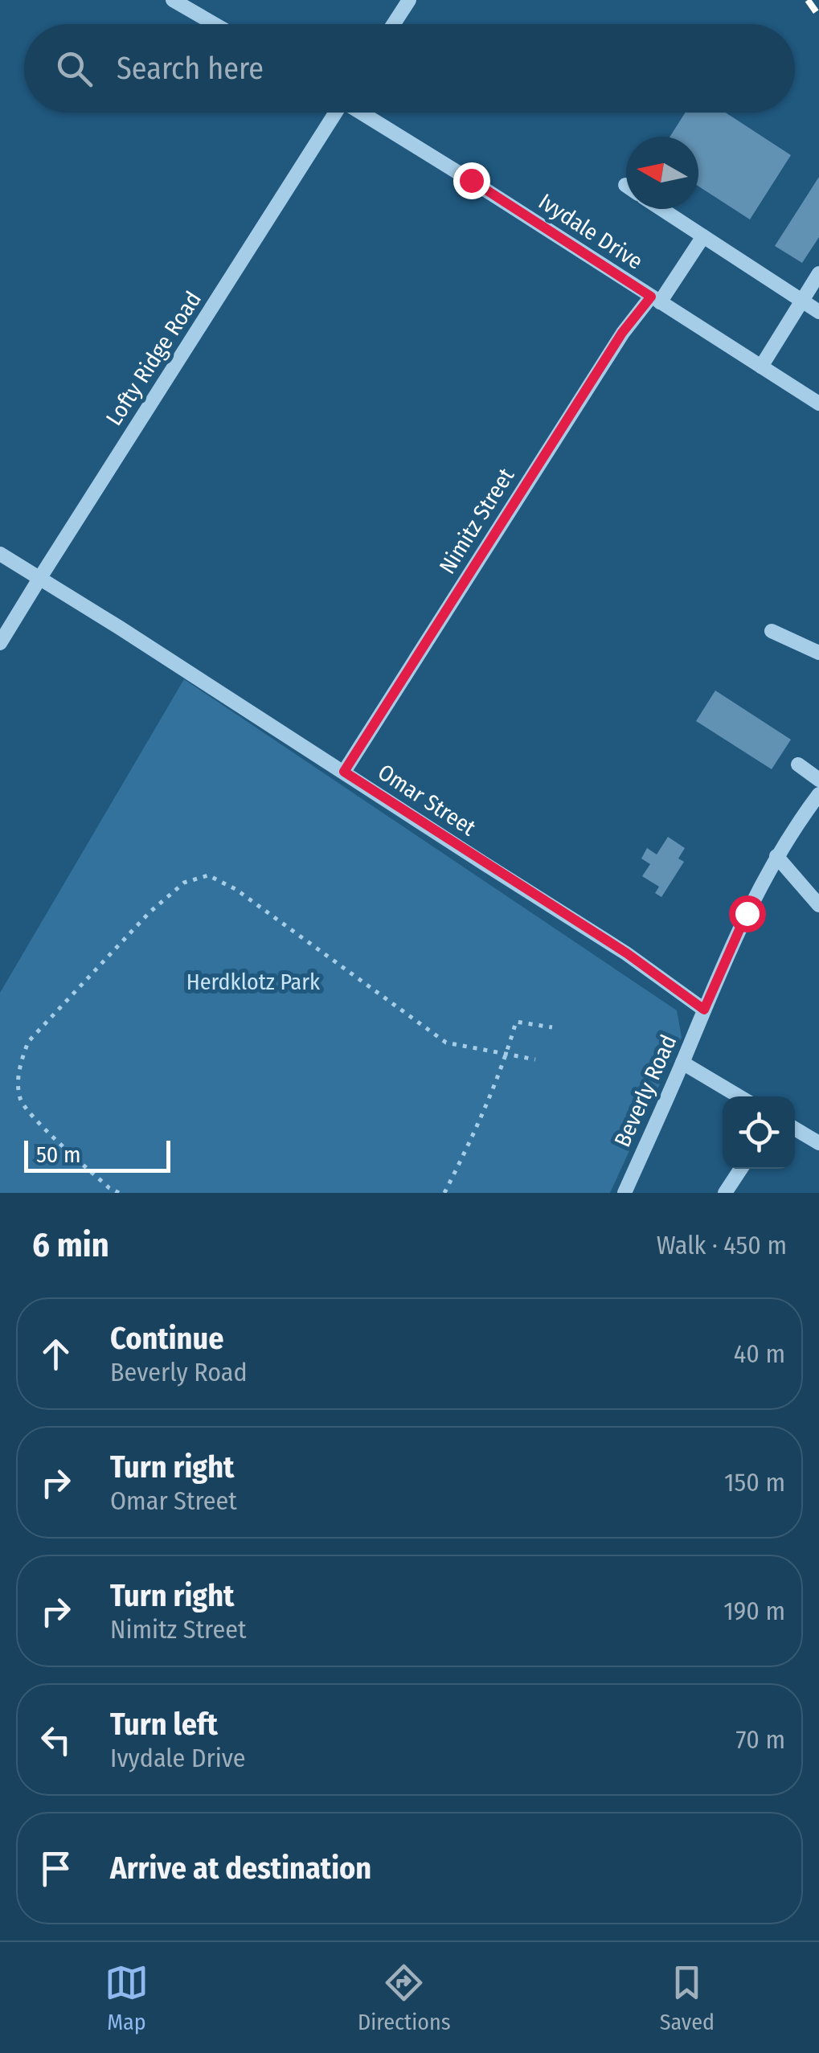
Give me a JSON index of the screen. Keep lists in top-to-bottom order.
{
  "streets": {
    "street": [
      "Ivydale Drive",
      "Lofty Ridge Road",
      "Nimitz Street",
      "Omar Street",
      "Beverly Road"
    ]
  },
  "crossings": [
    ["Ivydale Drive", "Nimitz Street"],
    ["Lofty Ridge Road", "Omar Street"],
    ["Nimitz Street", "Omar Street"],
    ["Omar Street", "Beverly Road"]
  ],
  "parks": ["Herdklotz Park"],
  "scale_bar": "50 m",
  "north": "left",
  "page": {
    "search": "Search here",
    "scale": "50 m",
    "heading": ["6 min", "Walk · 450 m"],
    "list": [
      ["Continue", "Beverly Road", "40 m"],
      ["Turn right", "Omar Street", "150 m"],
      ["Turn right", "Nimitz Street", "190 m"],
      ["Turn left", "Ivydale Drive", "70 m"],
      "Arrive at destination"
    ],
    "nav": ["Map", "Directions", "Saved"]
  }
}
